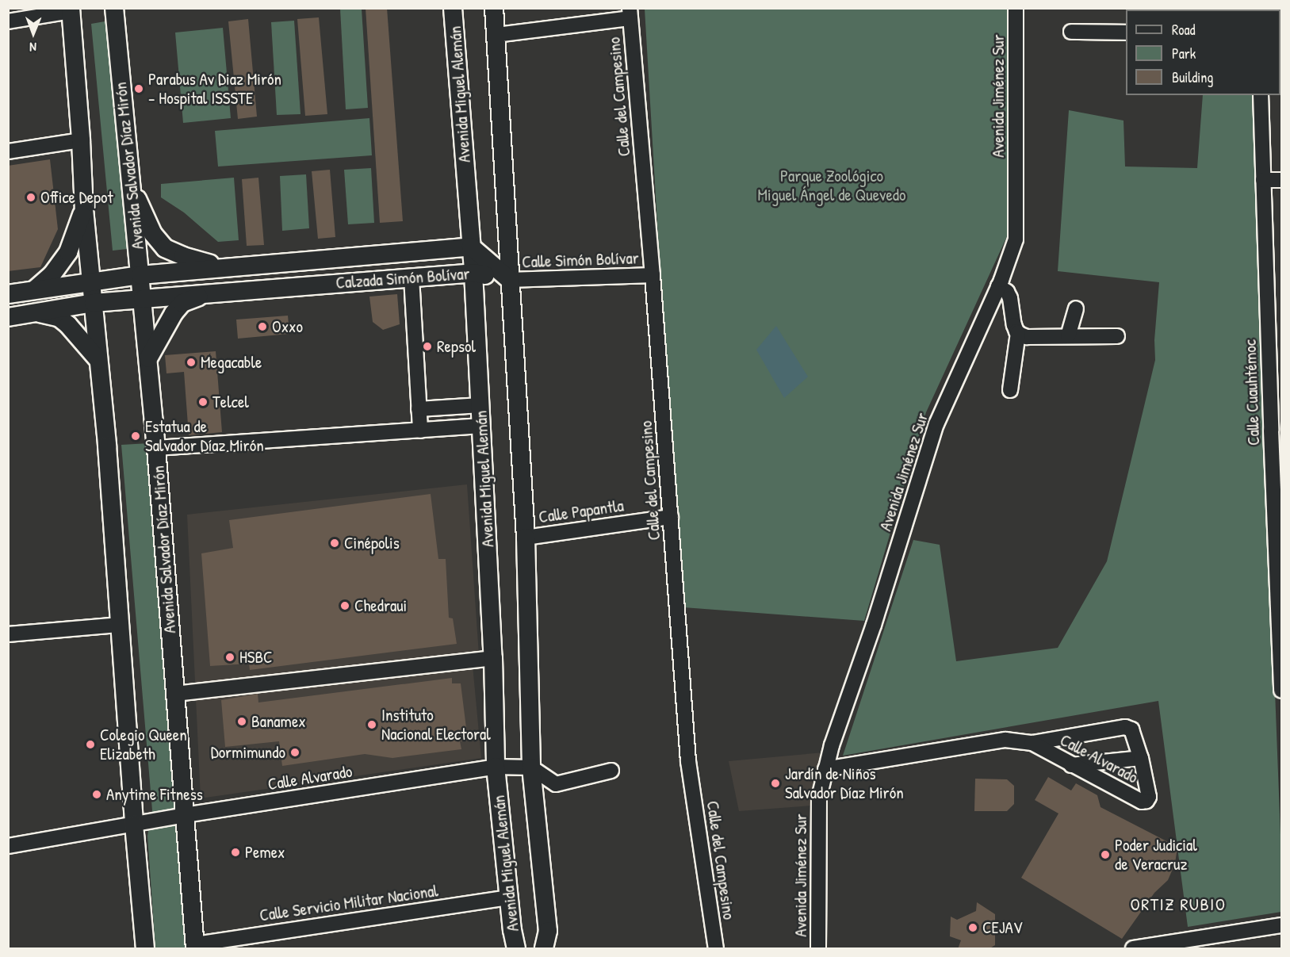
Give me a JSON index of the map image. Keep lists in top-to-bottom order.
{
  "streets": {
    "main road": ["Avenida Miguel Alemán", "Avenida Salvador Díaz Mirón", "Calzada Simón Bolívar"],
    "street": [
      "Avenida Jiménez Sur",
      "Calle del Campesino",
      "Calle Simón Bolívar",
      "Calle Cuauhtémoc",
      "Calle Papantla",
      "Calle Alvarado",
      "Calle Servicio Militar Nacional"
    ]
  },
  "crossings": [
    ["Avenida Miguel Alemán", "Calle Simón Bolívar"],
    ["Avenida Miguel Alemán", "Calzada Simón Bolívar"],
    ["Avenida Miguel Alemán", "Calle Papantla"],
    ["Avenida Miguel Alemán", "Calle Alvarado"],
    ["Avenida Miguel Alemán", "Calle Servicio Militar Nacional"],
    ["Avenida Jiménez Sur", "Calle Alvarado"],
    ["Calle del Campesino", "Calle Simón Bolívar"],
    ["Calle del Campesino", "Calle Papantla"],
    ["Avenida Salvador Díaz Mirón", "Calzada Simón Bolívar"],
    ["Avenida Salvador Díaz Mirón", "Calle Alvarado"],
    ["Avenida Salvador Díaz Mirón", "Calle Servicio Militar Nacional"],
    ["Calle Simón Bolívar", "Calzada Simón Bolívar"]
  ],
  "districts": ["ORTIZ RUBIO"],
  "parks": ["Parque Zoológico Miguel Ángel de Quevedo"],
  "places": [
    "Parabus Av Diaz Mirón - Hospital ISSSTE",
    "Office Depot",
    "Oxxo",
    "Repsol",
    "Megacable",
    "Telcel",
    "Estatua de Salvador Díaz Mirón",
    "Cinépolis",
    "Chedraui",
    "HSBC",
    "Banamex",
    "Instituto Nacional Electoral",
    "Colegio Queen Elizabeth",
    "Dormimundo",
    "Jardín de Niños Salvador Díaz Mirón",
    "Anytime Fitness",
    "Pemex",
    "Poder Judicial de Veracruz",
    "CEJAV"
  ],
  "legend": ["Road", "Park", "Building"],
  "north": "bottom"
}
